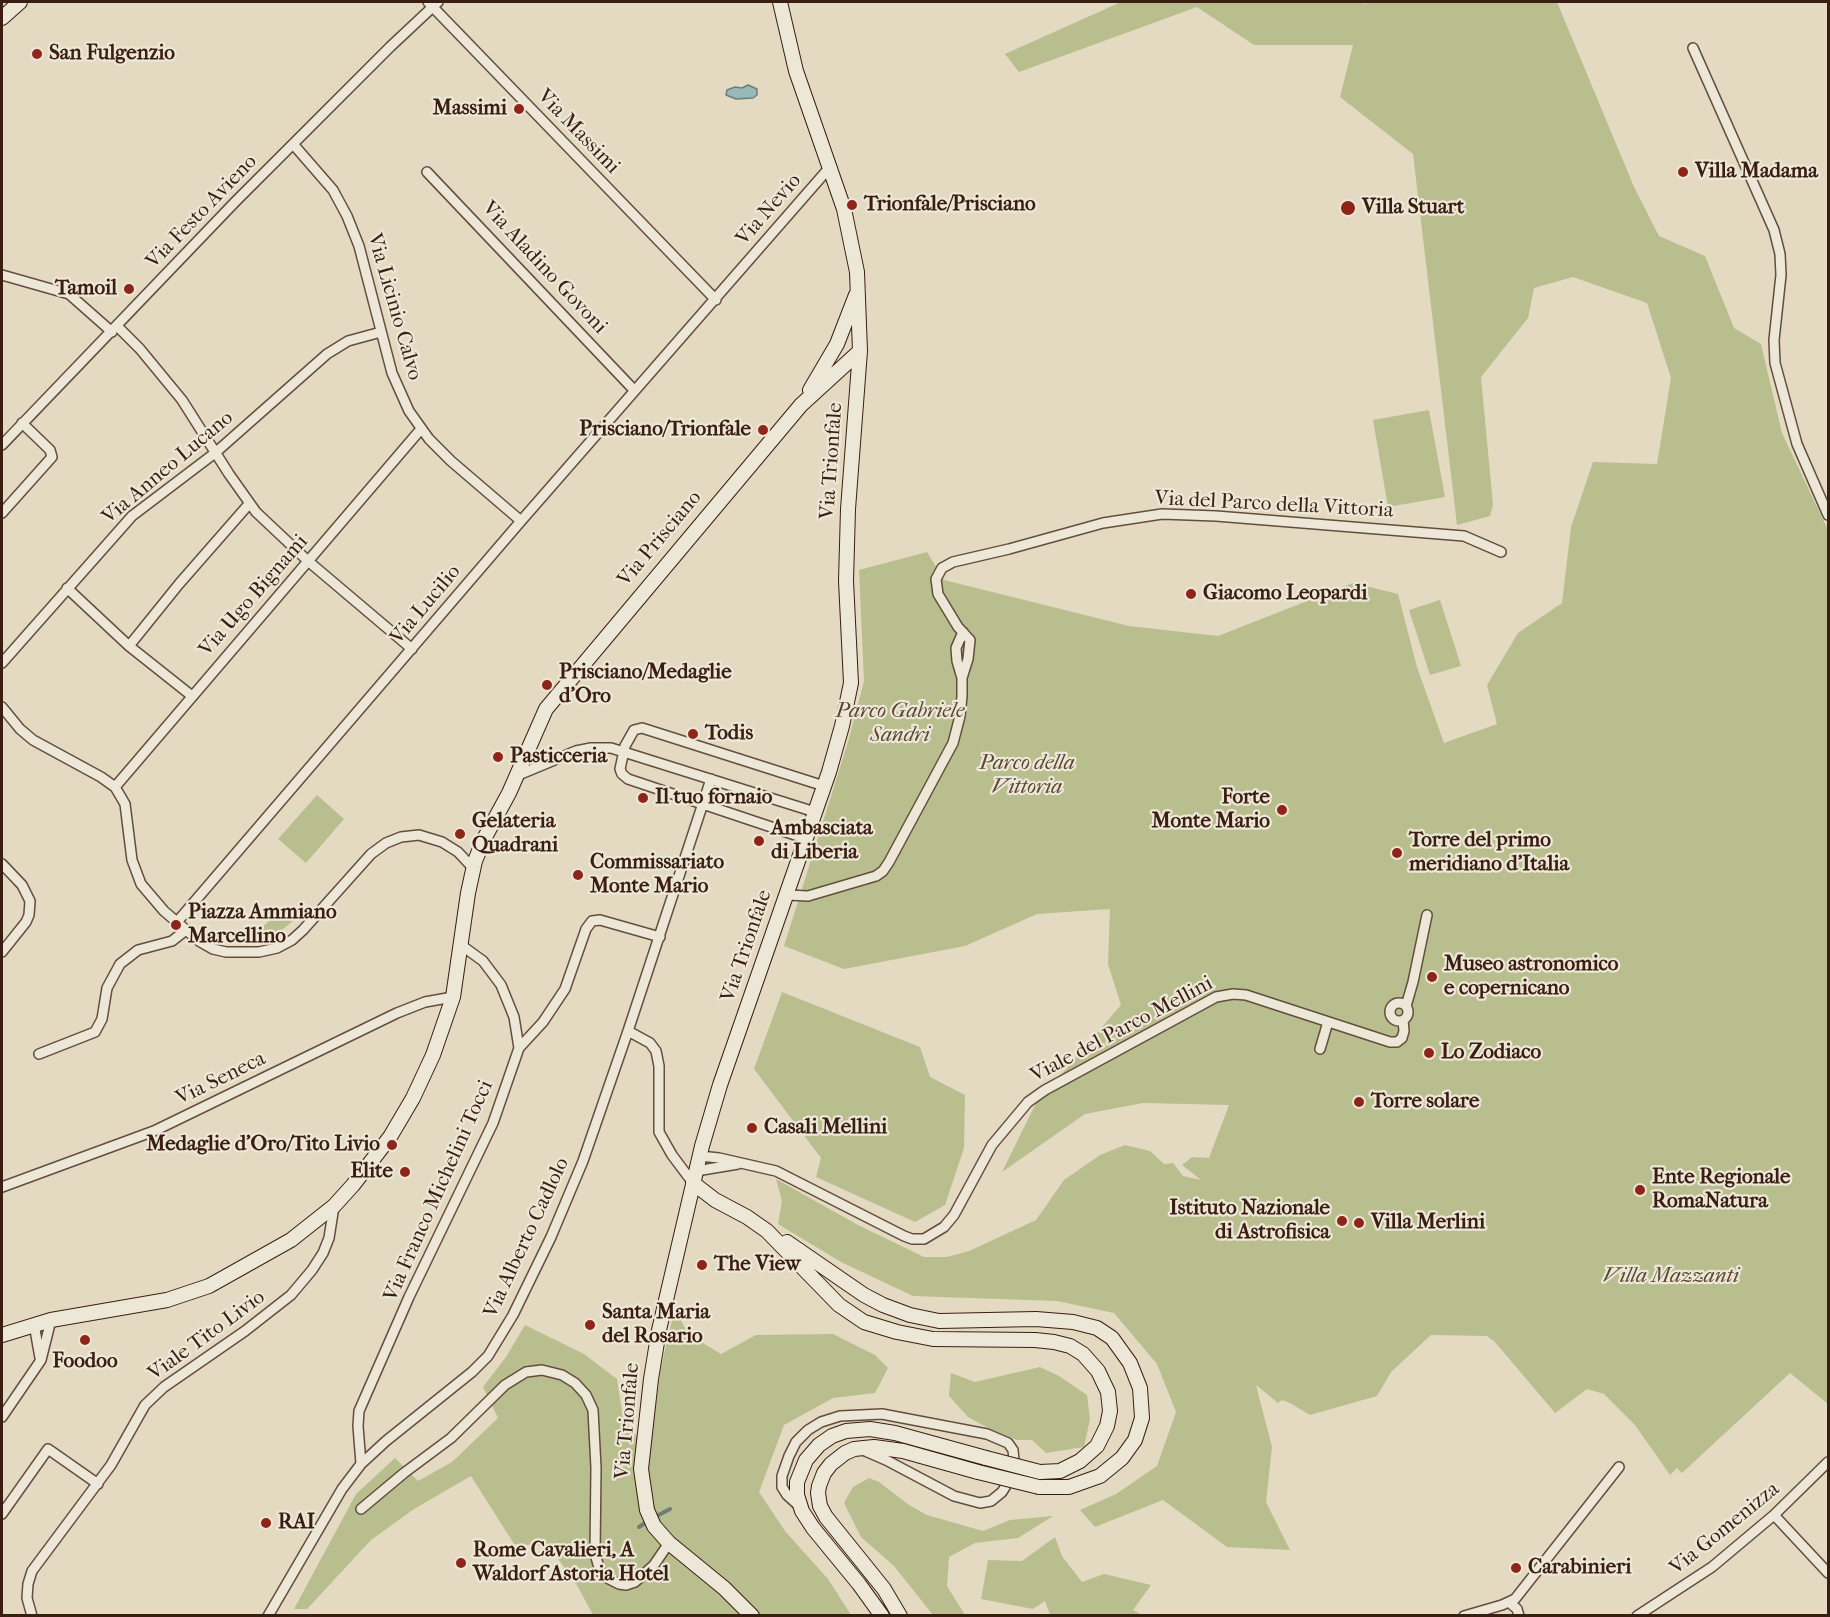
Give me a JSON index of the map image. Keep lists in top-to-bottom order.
{
  "streets": {
    "main road": ["Via Trionfale", "Via Prisciano"],
    "street": [
      "Via Massimi",
      "Via Nevio",
      "Via Festo Avieno",
      "Via Aladino Govoni",
      "Via Licinio Calvo",
      "Via Anneo Lucano",
      "Via del Parco della Vittoria",
      "Via Ugo Bignami",
      "Via Lucilio",
      "Viale del Parco Mellini",
      "Via Seneca",
      "Via Franco Michelini Tocci",
      "Via Alberto Cadlolo",
      "Viale Tito Livio",
      "Via Gomenizza"
    ]
  },
  "crossings": [
    ["Via Massimi", "Via Nevio"],
    ["Via Massimi", "Via Festo Avieno"],
    ["Via Massimi", "Via Lucilio"],
    ["Via Nevio", "Via Trionfale"],
    ["Via Nevio", "Via Lucilio"],
    ["Via Festo Avieno", "Via Licinio Calvo"],
    ["Via Aladino Govoni", "Via Lucilio"],
    ["Via Licinio Calvo", "Via Anneo Lucano"],
    ["Via Licinio Calvo", "Via Ugo Bignami"],
    ["Via Licinio Calvo", "Via Lucilio"],
    ["Via Trionfale", "Via del Parco della Vittoria"],
    ["Via Trionfale", "Via Prisciano"],
    ["Via Trionfale", "Viale del Parco Mellini"],
    ["Via Prisciano", "Via Seneca"],
    ["Via Prisciano", "Via Franco Michelini Tocci"],
    ["Via Prisciano", "Viale Tito Livio"],
    ["Via Franco Michelini Tocci", "Via Alberto Cadlolo"]
  ],
  "parks": ["Parco Gabriele Sandri", "Parco della Vittoria", "Villa Mazzanti"],
  "places": [
    "San Fulgenzio",
    "Massimi",
    "Villa Madama",
    "Trionfale/Prisciano",
    "Villa Stuart",
    "Tamoil",
    "Prisciano/Trionfale",
    "Giacomo Leopardi",
    "Prisciano/Medaglie d'Oro",
    "Todis",
    "Pasticceria",
    "Il tuo fornaio",
    "Forte Monte Mario",
    "Gelateria Quadrani",
    "Ambasciata di Liberia",
    "Torre del primo meridiano d'Italia",
    "Commissariato Monte Mario",
    "Piazza Ammiano Marcellino",
    "Museo astronomico e copernicano",
    "Lo Zodiaco",
    "Torre solare",
    "Casali Mellini",
    "Medaglie d'Oro/Tito Livio",
    "Elite",
    "Ente Regionale RomaNatura",
    "Istituto Nazionale di Astrofisica",
    "Villa Merlini",
    "The View",
    "Santa Maria del Rosario",
    "Foodoo",
    "RAI",
    "Rome Cavalieri, A Waldorf Astoria Hotel",
    "Carabinieri"
  ]
}
